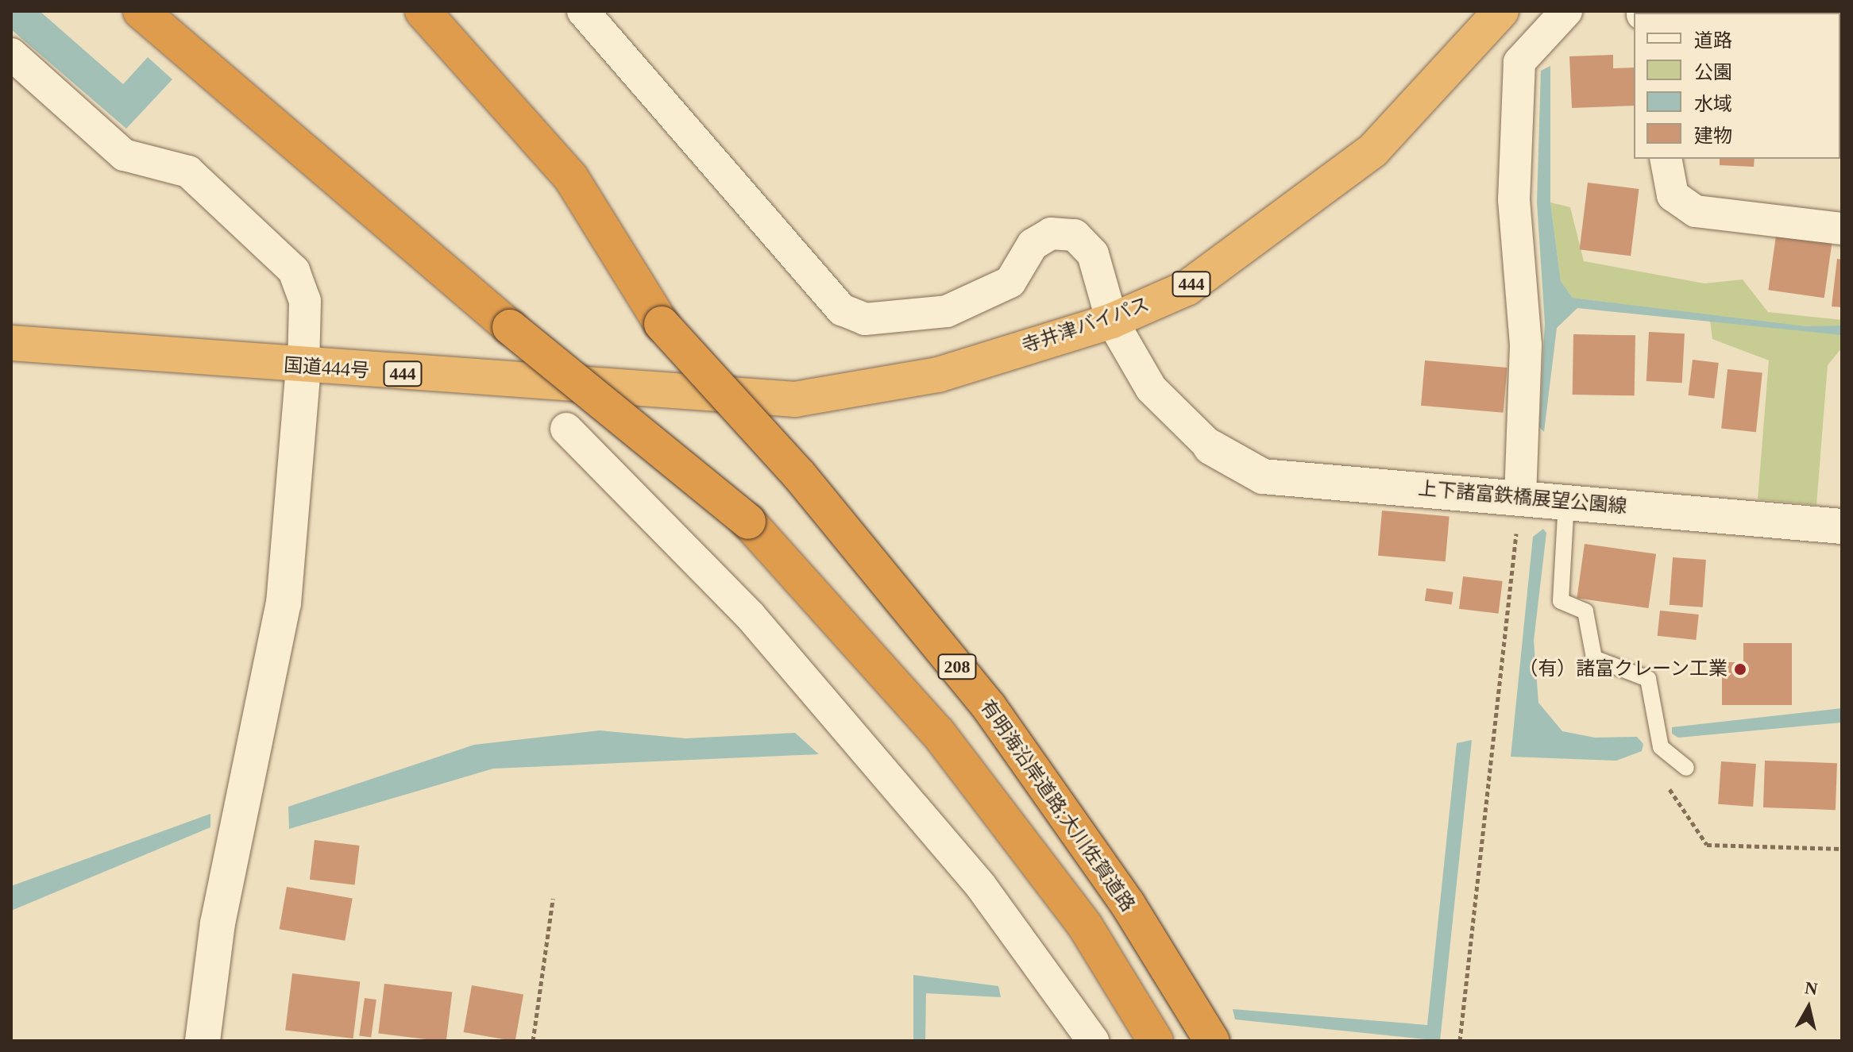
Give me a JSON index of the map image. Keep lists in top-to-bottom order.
{
  "streets": {
    "highway": [
      "444",
      "寺井津バイパス",
      "国道444号",
      "208",
      "有明海沿岸道路;大川佐賀道路"
    ],
    "street": ["上下諸富鉄橋展望公園線"]
  },
  "crossings": [
    ["寺井津バイパス", "国道444号"]
  ],
  "places": ["（有）諸富クレーン工業"],
  "legend": [
    "道路",
    "公園",
    "水域",
    "建物"
  ],
  "north": "top"
}
